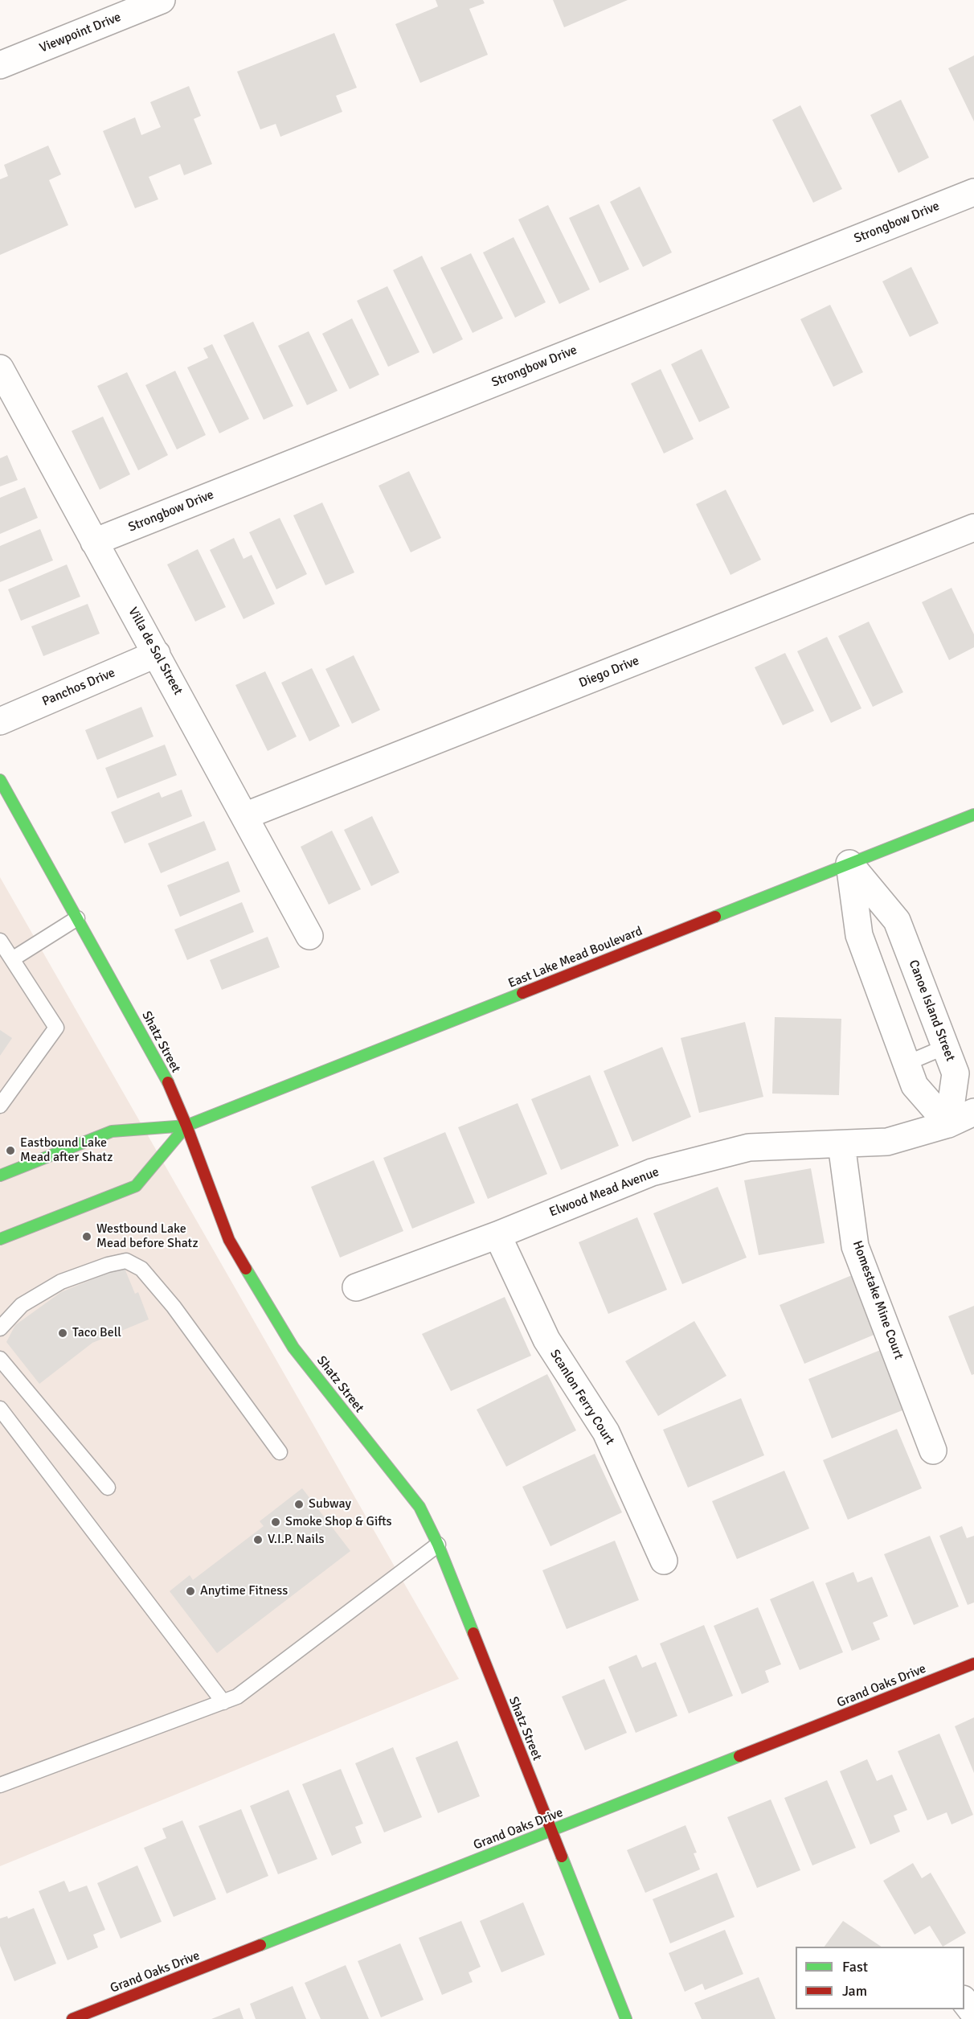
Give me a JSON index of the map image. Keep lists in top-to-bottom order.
{
  "streets": {
    "street": [
      "Viewpoint Drive",
      "Strongbow Drive",
      "Villa de Sol Street",
      "Diego Drive",
      "Panchos Drive",
      "East Lake Mead Boulevard",
      "Canoe Island Street",
      "Shatz Street",
      "Elwood Mead Avenue",
      "Homestake Mine Court",
      "Scanlon Ferry Court",
      "Grand Oaks Drive"
    ]
  },
  "crossings": [
    ["Strongbow Drive", "Villa de Sol Street"],
    ["Villa de Sol Street", "Diego Drive"],
    ["Villa de Sol Street", "Panchos Drive"],
    ["East Lake Mead Boulevard", "Canoe Island Street"],
    ["East Lake Mead Boulevard", "Shatz Street"],
    ["Canoe Island Street", "Elwood Mead Avenue"],
    ["Shatz Street", "Grand Oaks Drive"],
    ["Elwood Mead Avenue", "Homestake Mine Court"],
    ["Elwood Mead Avenue", "Scanlon Ferry Court"]
  ],
  "places": [
    "Eastbound Lake Mead after Shatz",
    "Westbound Lake Mead before Shatz",
    "Taco Bell",
    "Subway",
    "Smoke Shop & Gifts",
    "V.I.P. Nails",
    "Anytime Fitness"
  ],
  "legend": ["Fast", "Jam"]
}
